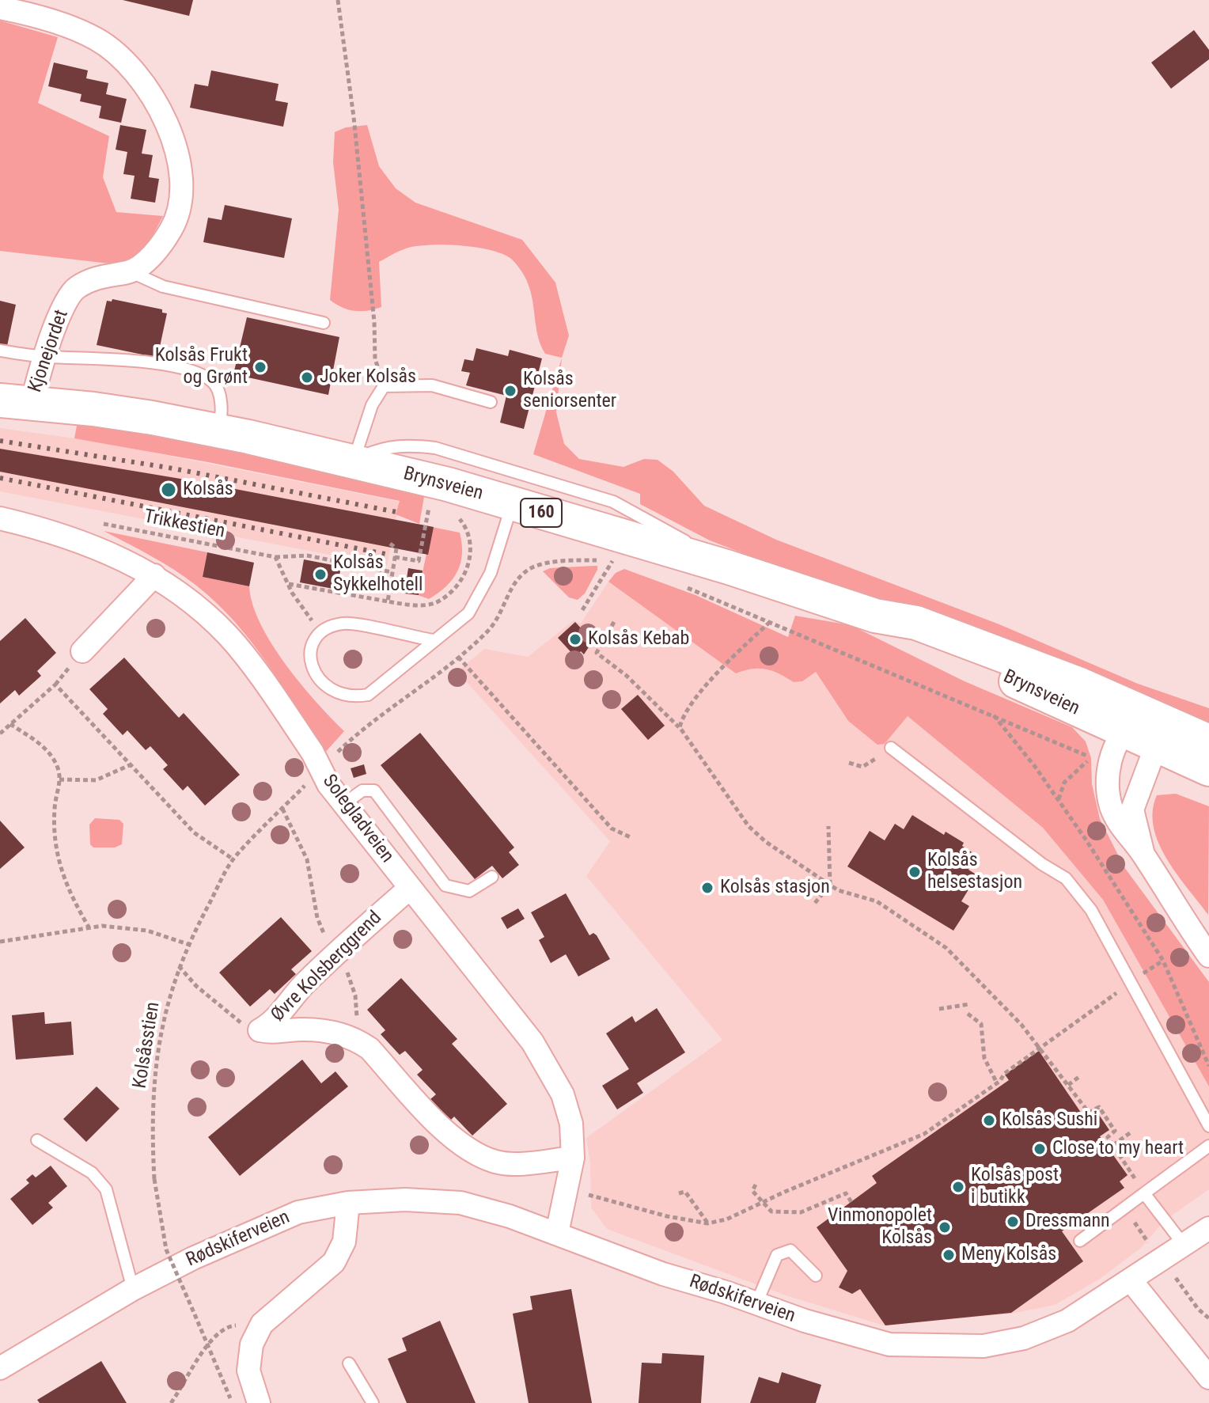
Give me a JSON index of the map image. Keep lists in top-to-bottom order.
{
  "streets": {
    "main road": ["Brynsveien", "160"],
    "street": [
      "Kjonejordet",
      "Solegladveien",
      "Øvre Kolsberggrend",
      "Rødskiferveien"
    ],
    "path": ["Trikkestien", "Kolsåsstien"]
  },
  "crossings": [
    ["Kjonejordet", "Brynsveien"],
    ["Solegladveien", "Øvre Kolsberggrend"],
    ["Solegladveien", "Rødskiferveien"]
  ],
  "places": [
    "Kolsås Frukt og Grønt",
    "Joker Kolsås",
    "Kolsås seniorsenter",
    "Kolsås",
    "Kolsås Sykkelhotell",
    "Kolsås Kebab",
    "Kolsås helsestasjon",
    "Kolsås stasjon",
    "Kolsås Sushi",
    "Close to my heart",
    "Kolsås post i butikk",
    "Dressmann",
    "Vinmonopolet Kolsås",
    "Meny Kolsås"
  ]
}
